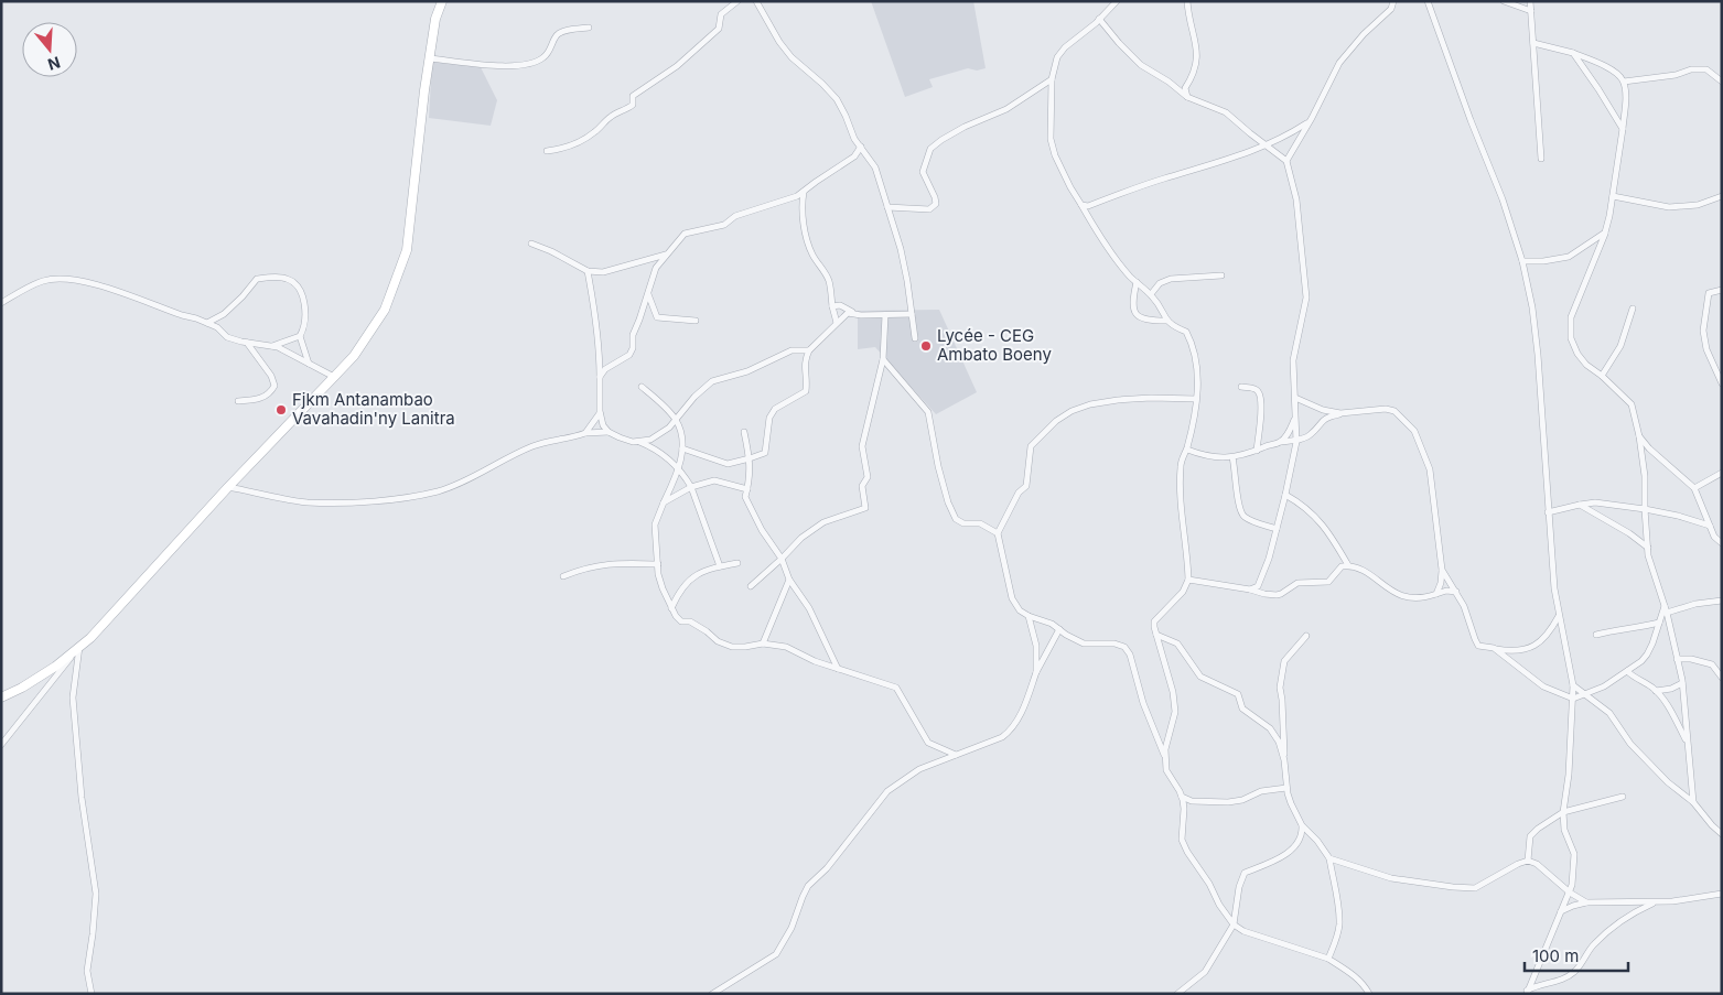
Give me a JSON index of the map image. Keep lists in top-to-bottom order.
{
  "places": ["Lycée - CEG Ambato Boeny", "Fjkm Antanambao Vavahadin'ny Lanitra"],
  "scale_bar": "100 m",
  "north": "bottom"
}
